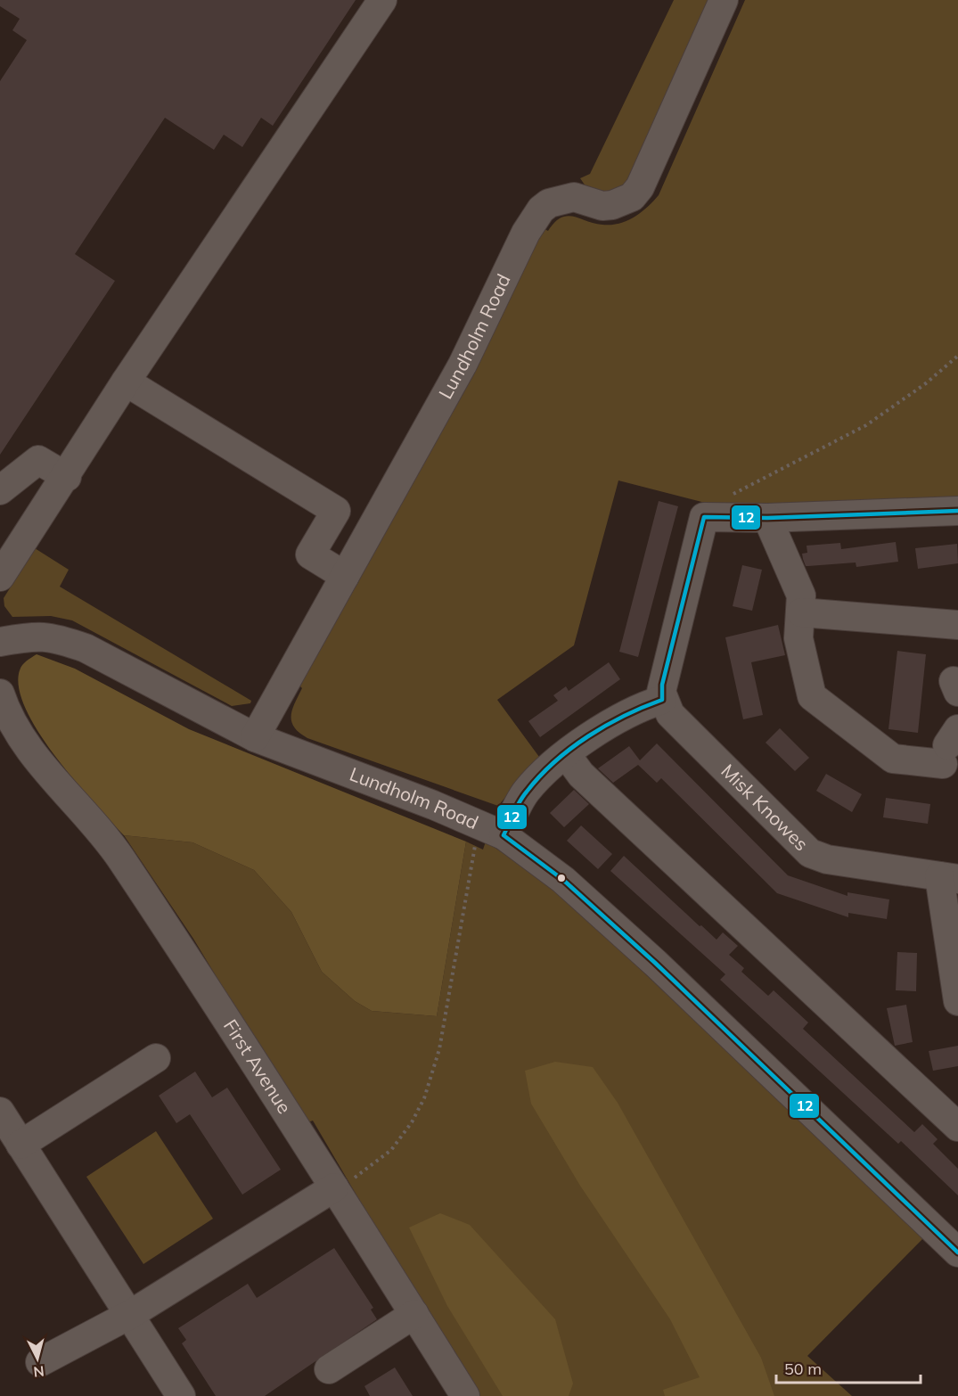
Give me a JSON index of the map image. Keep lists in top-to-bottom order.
{
  "streets": {
    "street": ["Lundholm Road", "Misk Knowes", "First Avenue"]
  },
  "lines": ["transit line 12"],
  "scale_bar": "50 m",
  "north": "bottom"
}
